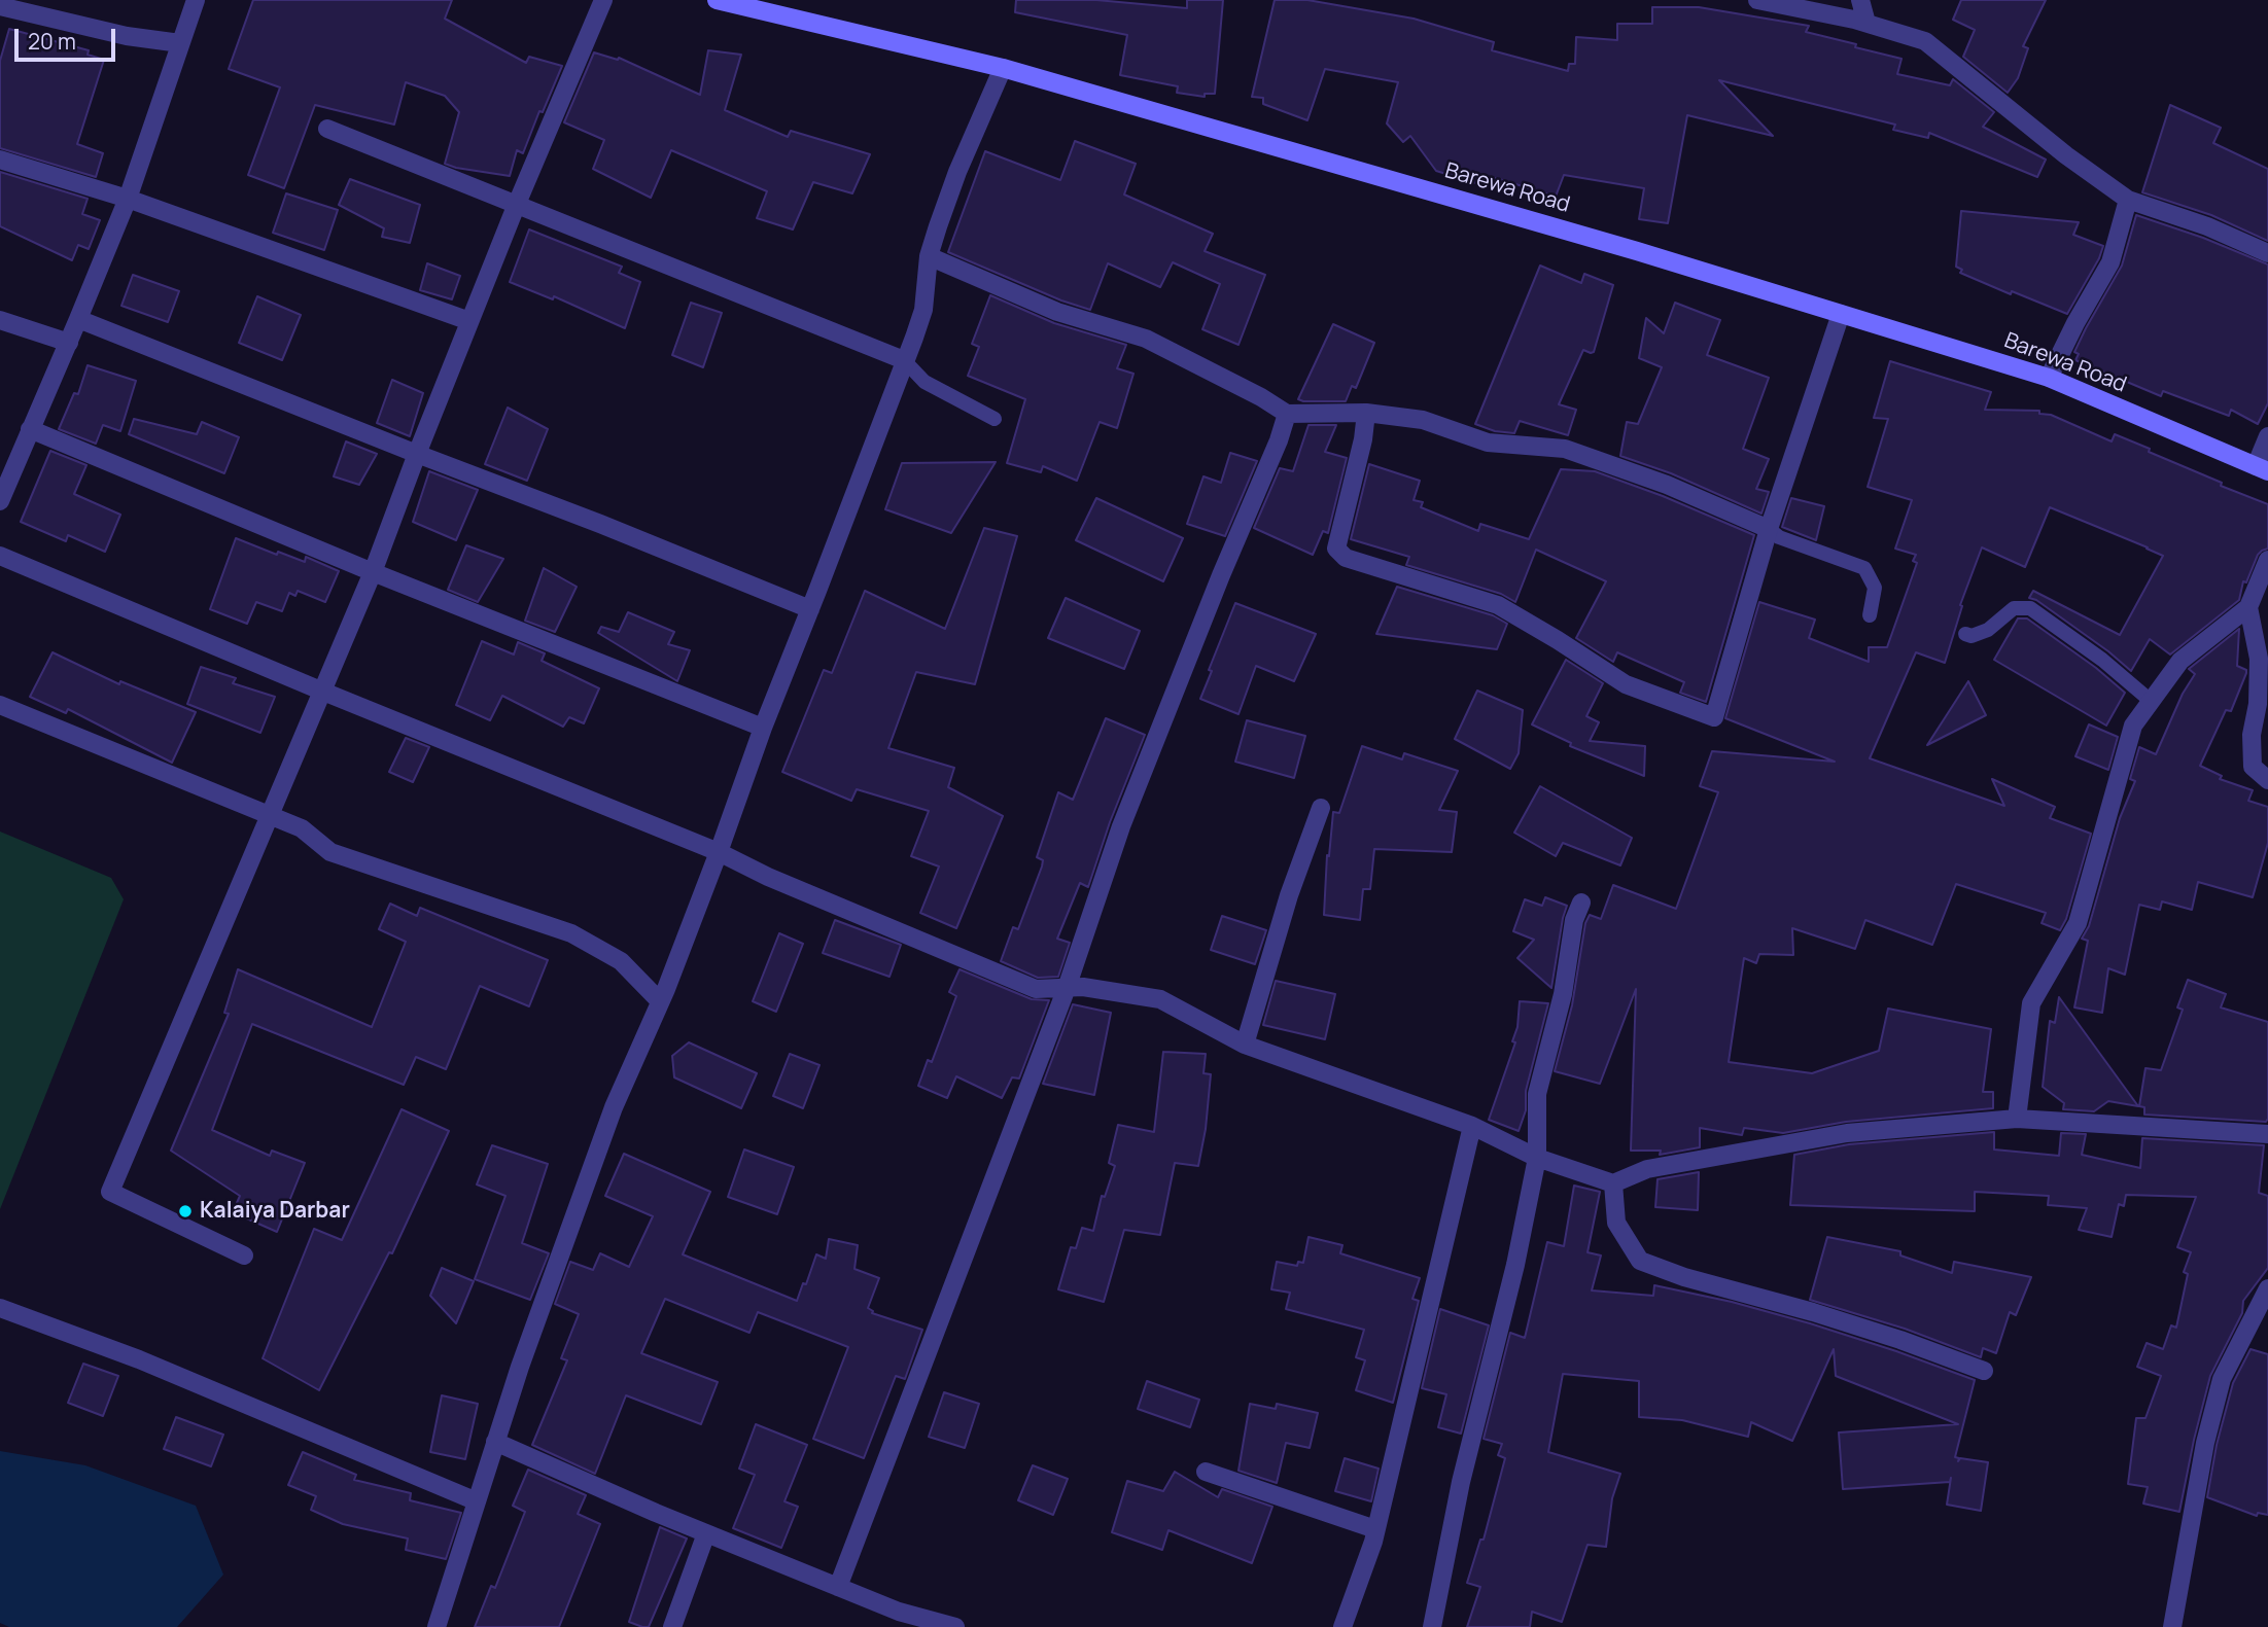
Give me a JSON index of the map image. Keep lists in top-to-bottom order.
{
  "streets": {
    "main road": ["Barewa Road"]
  },
  "places": ["Kalaiya Darbar"],
  "scale_bar": "20 m"
}
